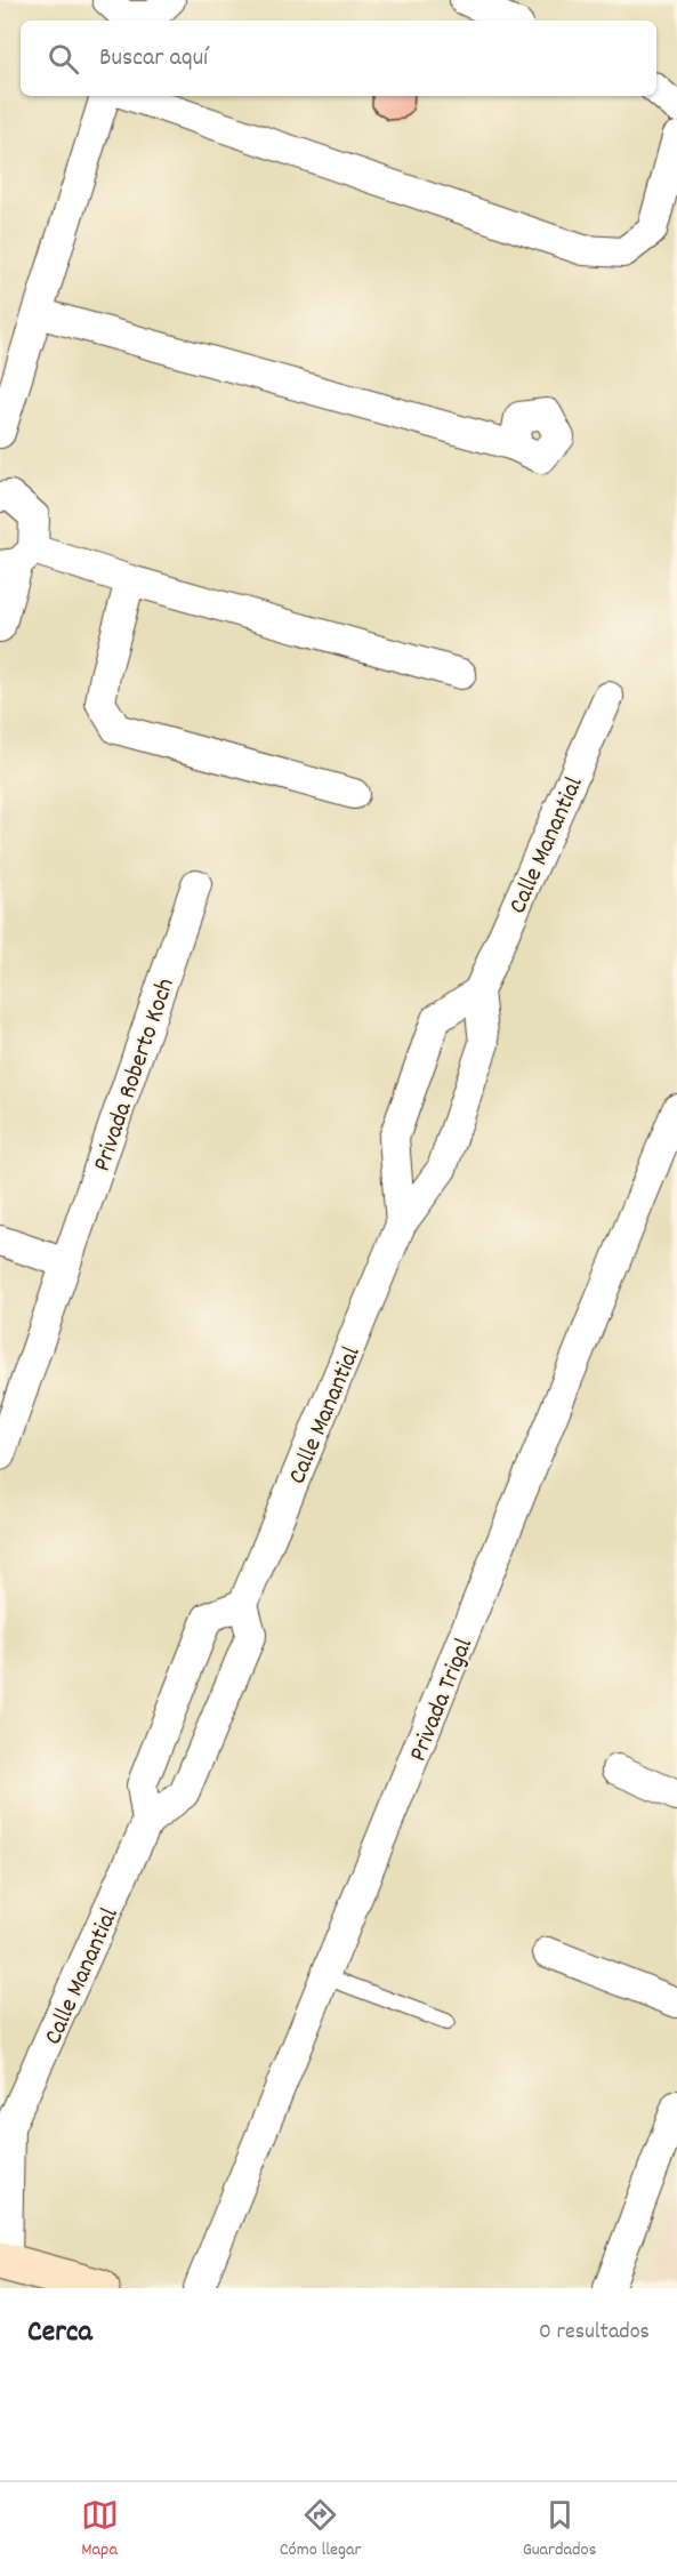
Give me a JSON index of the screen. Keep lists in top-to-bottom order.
{
  "streets": {
    "street": ["Calle Manantial", "Privada Roberto Koch", "Privada Trigal"]
  },
  "page": {
    "search": "Buscar aquí",
    "heading": ["Cerca", "0 resultados"],
    "nav": ["Mapa", "Cómo llegar", "Guardados"]
  }
}
